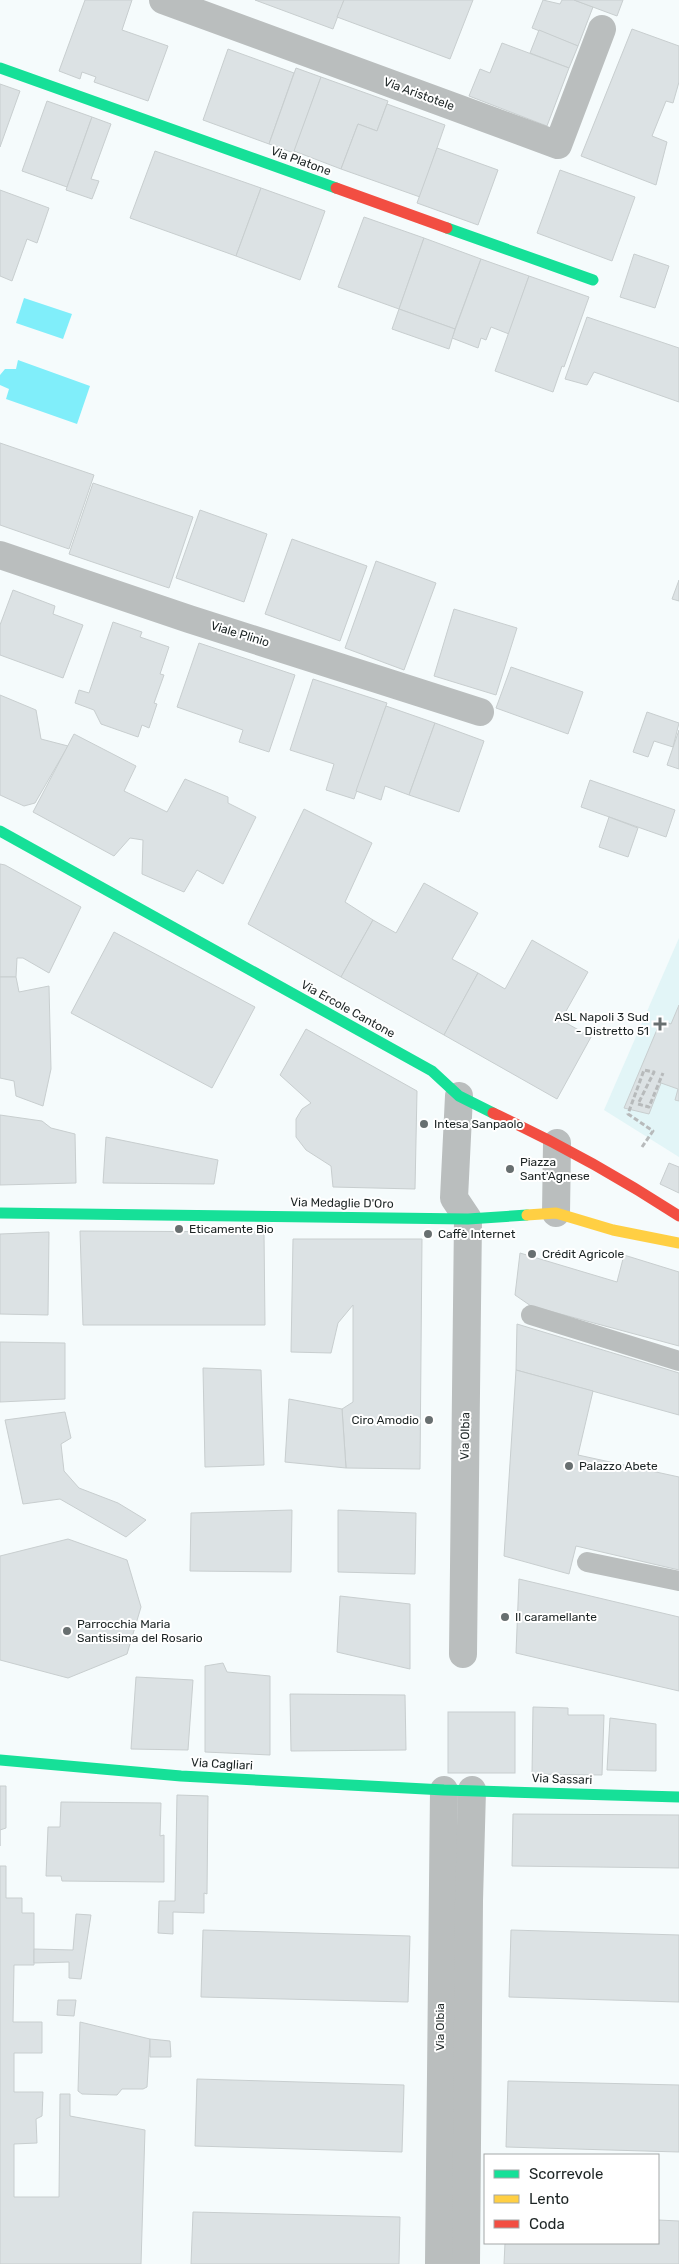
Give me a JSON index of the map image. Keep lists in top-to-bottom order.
{
  "streets": {
    "street": [
      "Via Aristotele",
      "Via Platone",
      "Viale Plinio",
      "Via Ercole Cantone",
      "Via Medaglie D'Oro",
      "Via Olbia",
      "Via Cagliari",
      "Via Sassari"
    ]
  },
  "crossings": [
    ["Via Medaglie D'Oro", "Via Olbia"],
    ["Via Olbia", "Via Cagliari"],
    ["Via Olbia", "Via Sassari"],
    ["Via Cagliari", "Via Sassari"]
  ],
  "places": {
    "health": ["ASL Napoli 3 Sud - Distretto 51"],
    "other": [
      "Intesa Sanpaolo",
      "Piazza Sant'Agnese",
      "Eticamente Bio",
      "Caffè Internet",
      "Crédit Agricole",
      "Ciro Amodio",
      "Palazzo Abete",
      "Il caramellante",
      "Parrocchia Maria Santissima del Rosario"
    ]
  },
  "legend": ["Scorrevole", "Lento", "Coda"]
}
